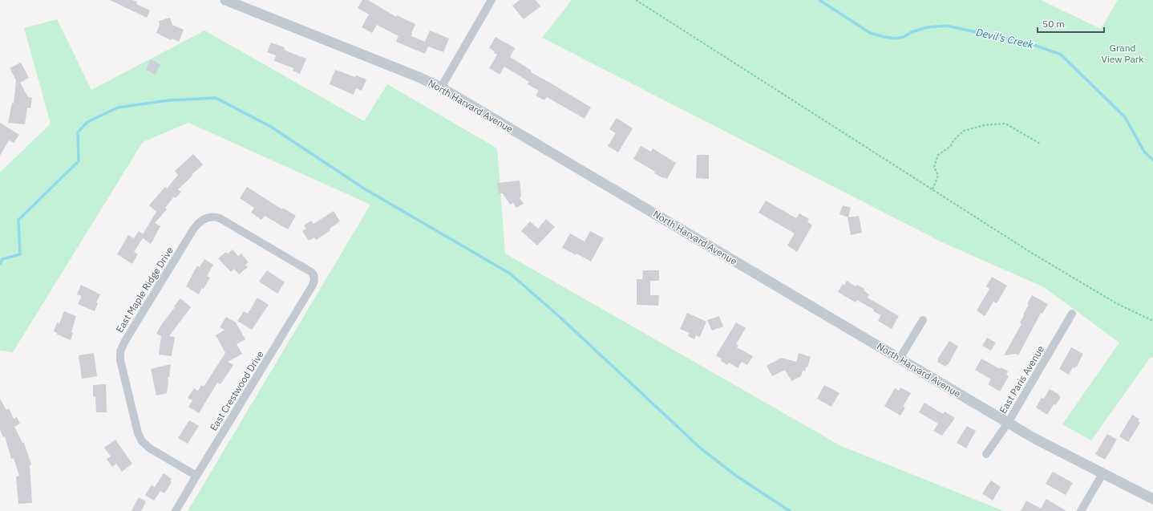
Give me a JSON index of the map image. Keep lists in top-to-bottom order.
{
  "streets": {
    "street": [
      "North Harvard Avenue",
      "East Maple Ridge Drive",
      "East Paris Avenue",
      "East Crestwood Drive"
    ]
  },
  "crossings": [
    ["North Harvard Avenue", "East Paris Avenue"],
    ["East Maple Ridge Drive", "East Crestwood Drive"]
  ],
  "water": ["Devil's Creek"],
  "parks": ["Grand View Park"],
  "scale_bar": "50 m"
}
